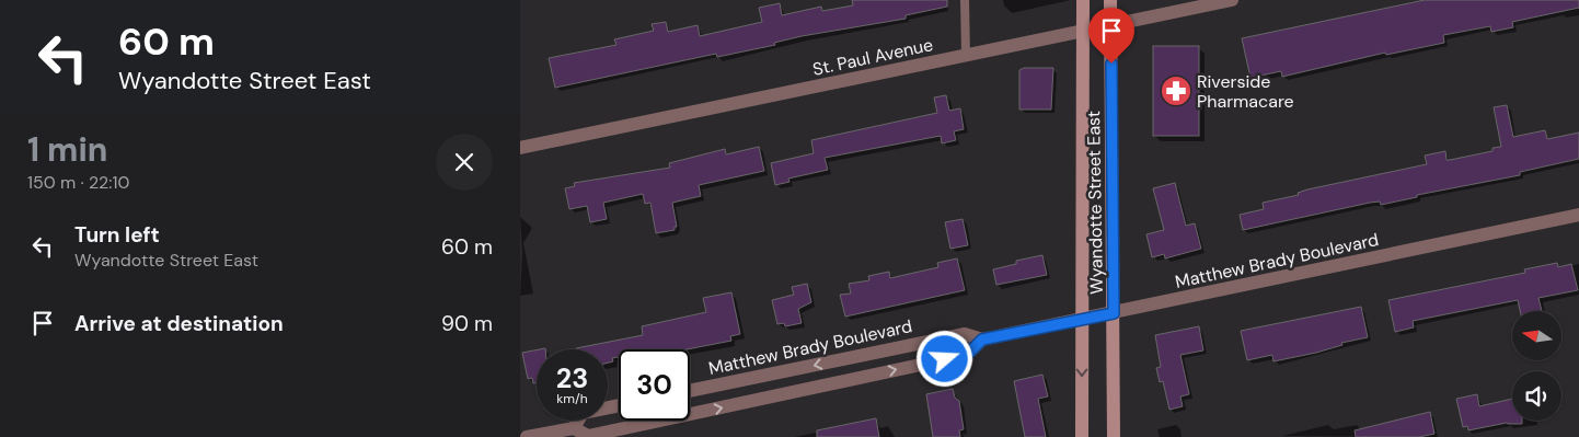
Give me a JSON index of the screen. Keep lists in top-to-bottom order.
{
  "streets": {
    "main road": ["Wyandotte Street East"],
    "street": ["St. Paul Avenue", "Matthew Brady Boulevard"]
  },
  "crossings": [
    ["St. Paul Avenue", "Wyandotte Street East"],
    ["Wyandotte Street East", "Matthew Brady Boulevard"]
  ],
  "places": {
    "pharmacy": ["Riverside Pharmacare"]
  },
  "north": "left",
  "page": {
    "turn": ["60 m", "Wyandotte Street East"],
    "heading": ["1 min", "150 m · 22:10"],
    "list": [
      {
        "name": "Turn left",
        "note": "Wyandotte Street East",
        "value": "60 m"
      },
      {
        "name": "Arrive at destination",
        "value": "90 m"
      }
    ],
    "speed": "23 km/h",
    "limit": "30"
  }
}
